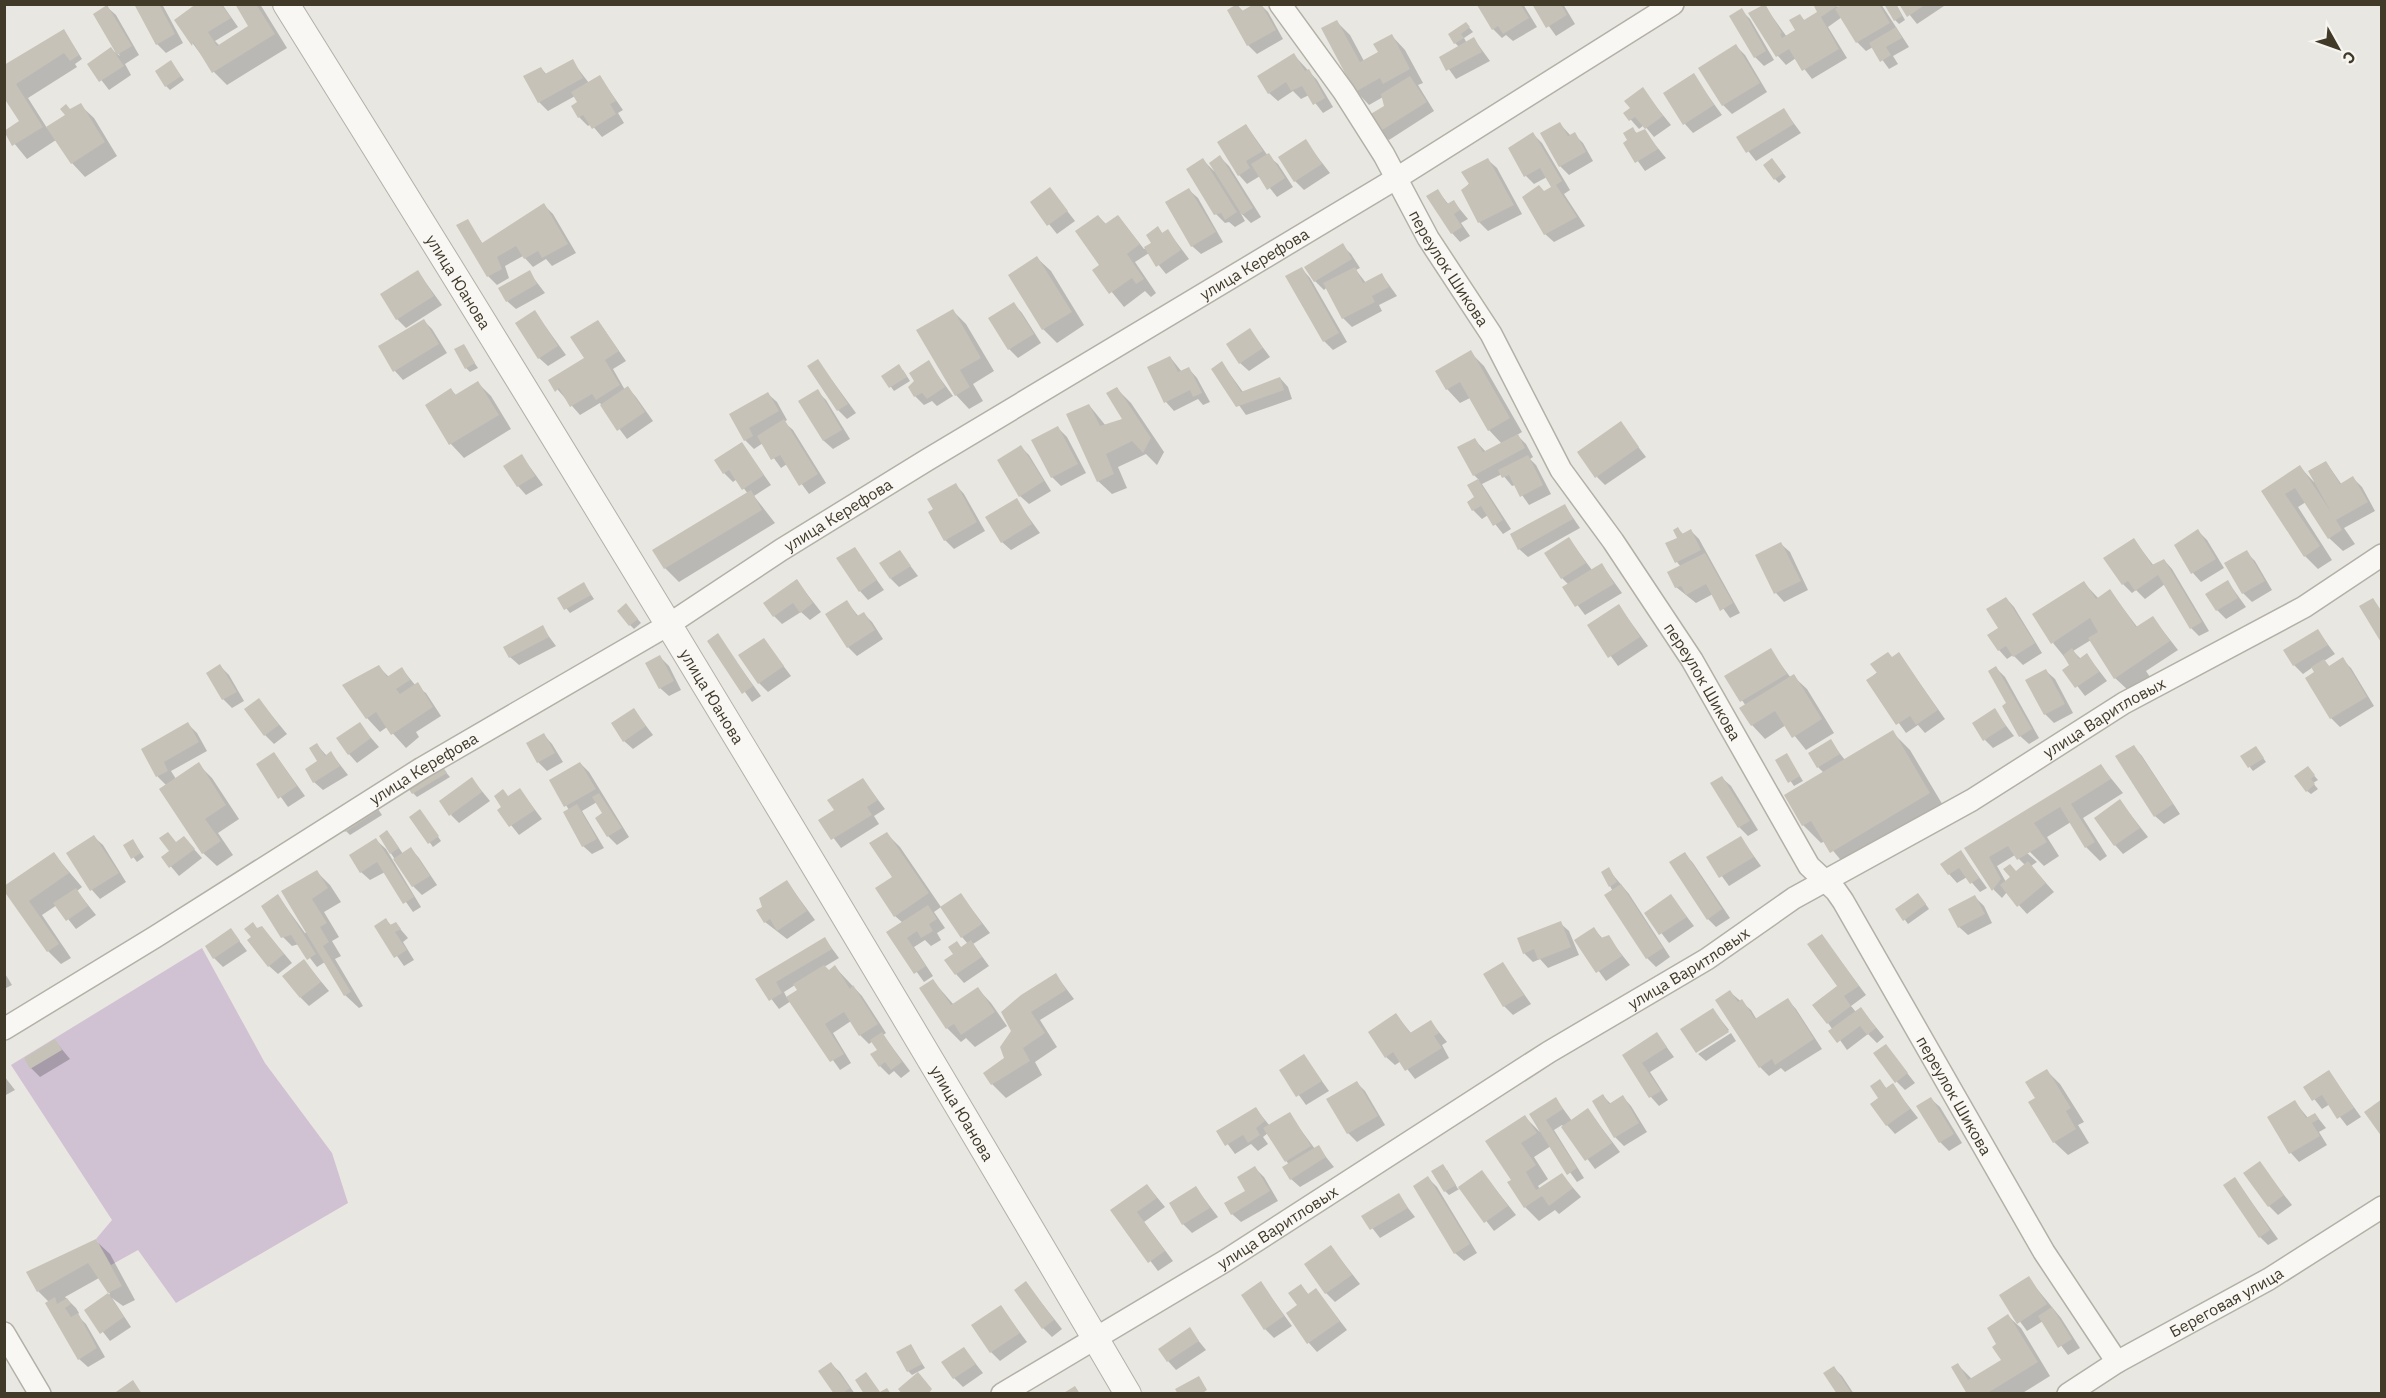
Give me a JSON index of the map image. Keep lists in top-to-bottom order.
{
  "streets": {
    "street": [
      "улица Керефова",
      "переулок Шикова",
      "улица Юанова",
      "улица Варитловых",
      "Береговая улица"
    ]
  },
  "crossings": [
    ["улица Керефова", "переулок Шикова"],
    ["улица Керефова", "улица Юанова"],
    ["переулок Шикова", "улица Варитловых"],
    ["переулок Шикова", "Береговая улица"],
    ["улица Юанова", "улица Варитловых"]
  ],
  "north": "bottom right"
}
